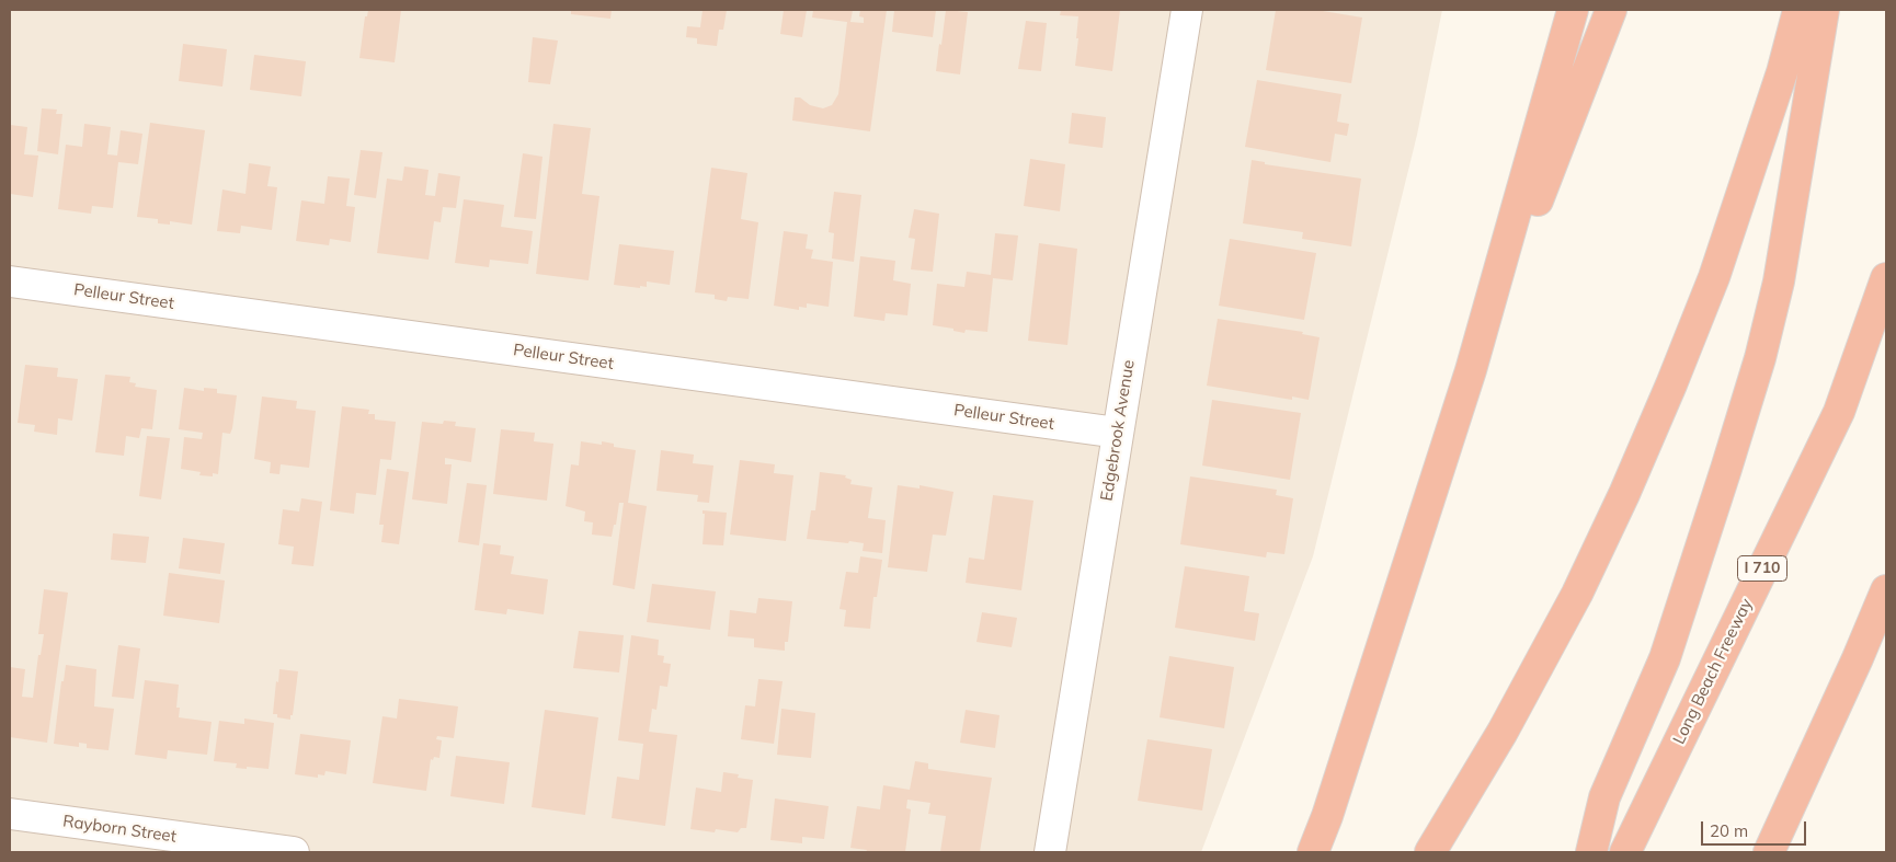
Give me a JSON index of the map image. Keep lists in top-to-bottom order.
{
  "streets": {
    "highway": ["I 710", "Long Beach Freeway"],
    "street": ["Pelleur Street", "Edgebrook Avenue", "Rayborn Street"]
  },
  "crossings": [
    ["Pelleur Street", "Edgebrook Avenue"]
  ],
  "scale_bar": "20 m"
}
